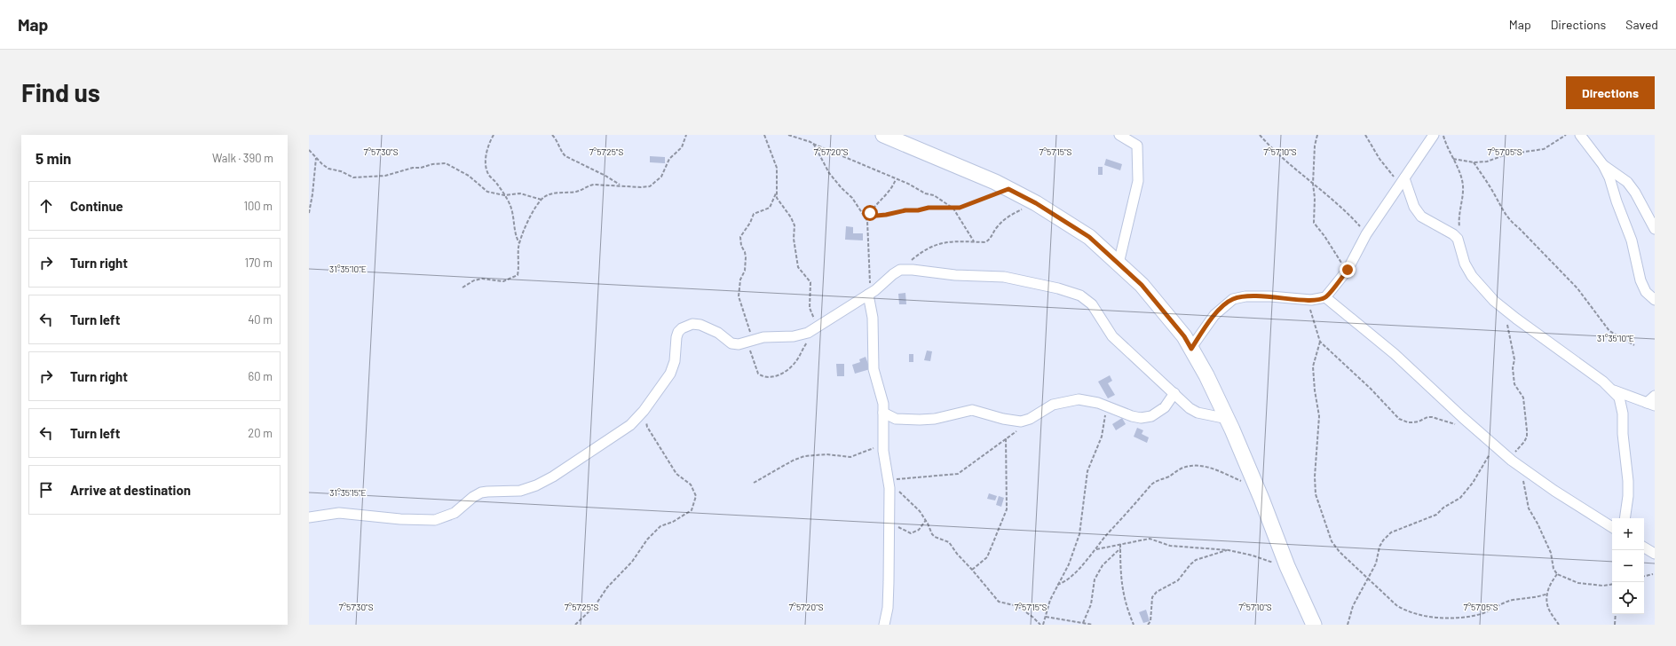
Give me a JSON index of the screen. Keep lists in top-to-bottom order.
{
  "page": {
    "header": "Map",
    "nav": ["Map", "Directions", "Saved"],
    "buttons": "Directions",
    "title": "Find us",
    "heading": ["5 min", "Walk · 390 m"],
    "list": [
      ["Continue", "100 m"],
      ["Turn right", "170 m"],
      ["Turn left", "40 m"],
      ["Turn right", "60 m"],
      ["Turn left", "20 m"],
      "Arrive at destination"
    ],
    "map_buttons": ["+", "−"]
  },
  "coordinates": [
    "7°57'30\"S",
    "7°57'25\"S",
    "7°57'20\"S",
    "7°57'15\"S",
    "7°57'10\"S",
    "7°57'05\"S",
    "31°35'10\"E",
    "31°35'15\"E"
  ]
}
